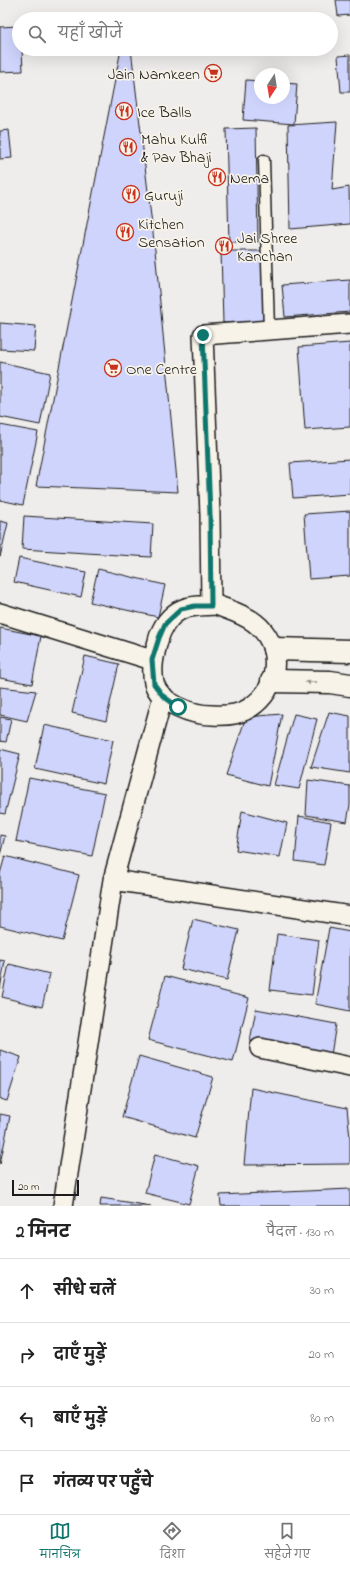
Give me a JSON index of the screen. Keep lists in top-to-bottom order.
{
  "places": {
    "supermarket": ["Jain Namkeen", "One Centre"],
    "restaurant": [
      "Ice Balls",
      "Mahu Kulfi & Pav Bhaji",
      "Nema",
      "Guruji",
      "Kitchen Sensation",
      "Jai Shree Kanchan"
    ]
  },
  "scale_bar": "20 m",
  "north": "bottom",
  "page": {
    "search": "यहाँ खोजें",
    "scale": "20 m",
    "heading": ["2 मिनट", "पैदल · 130 m"],
    "list": [
      ["सीधे चलें", "30 m"],
      ["दाएँ मुड़ें", "20 m"],
      ["बाएँ मुड़ें", "80 m"],
      "गंतव्य पर पहुँचे"
    ],
    "nav": ["मानचित्र", "दिशा", "सहेजे गए"]
  }
}
